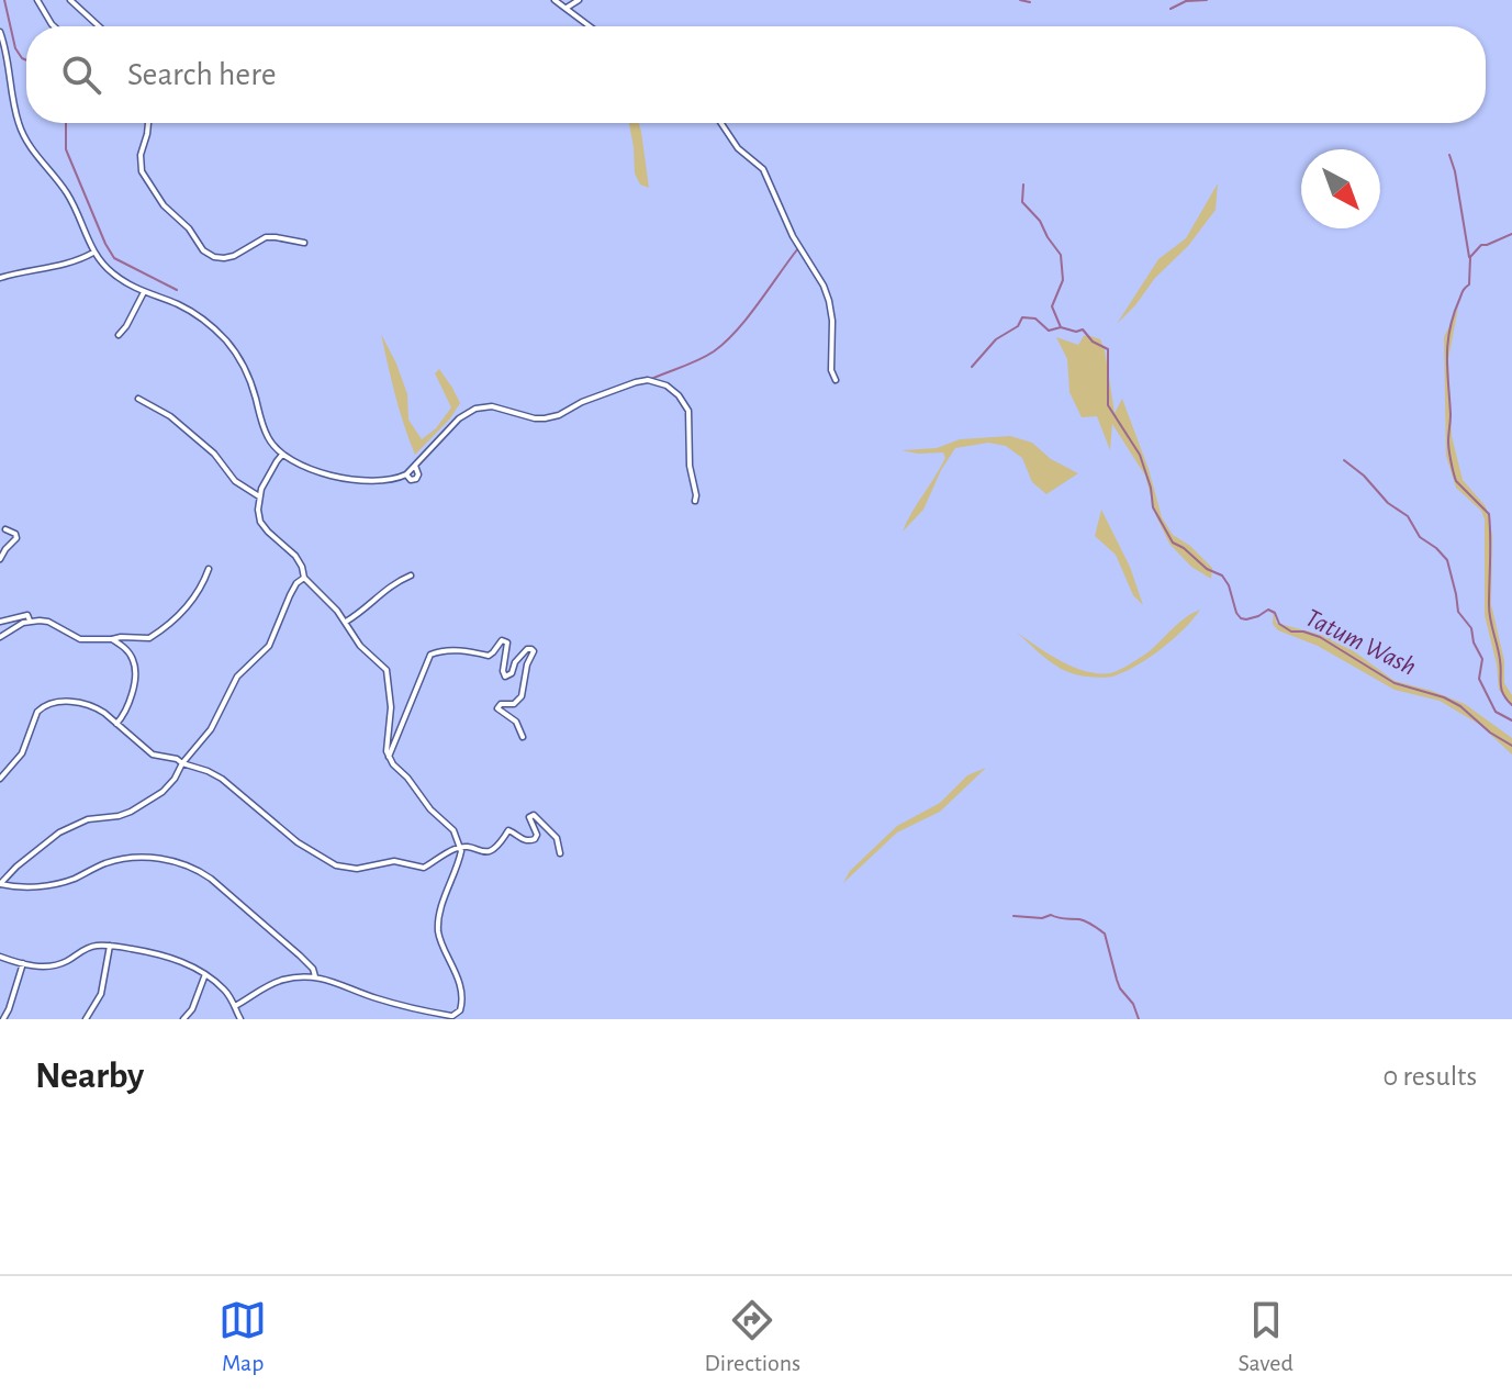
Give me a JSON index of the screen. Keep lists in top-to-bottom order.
{
  "water": ["Tatum Wash"],
  "north": "bottom right",
  "page": {
    "search": "Search here",
    "heading": ["Nearby", "0 results"],
    "nav": ["Map", "Directions", "Saved"]
  }
}
